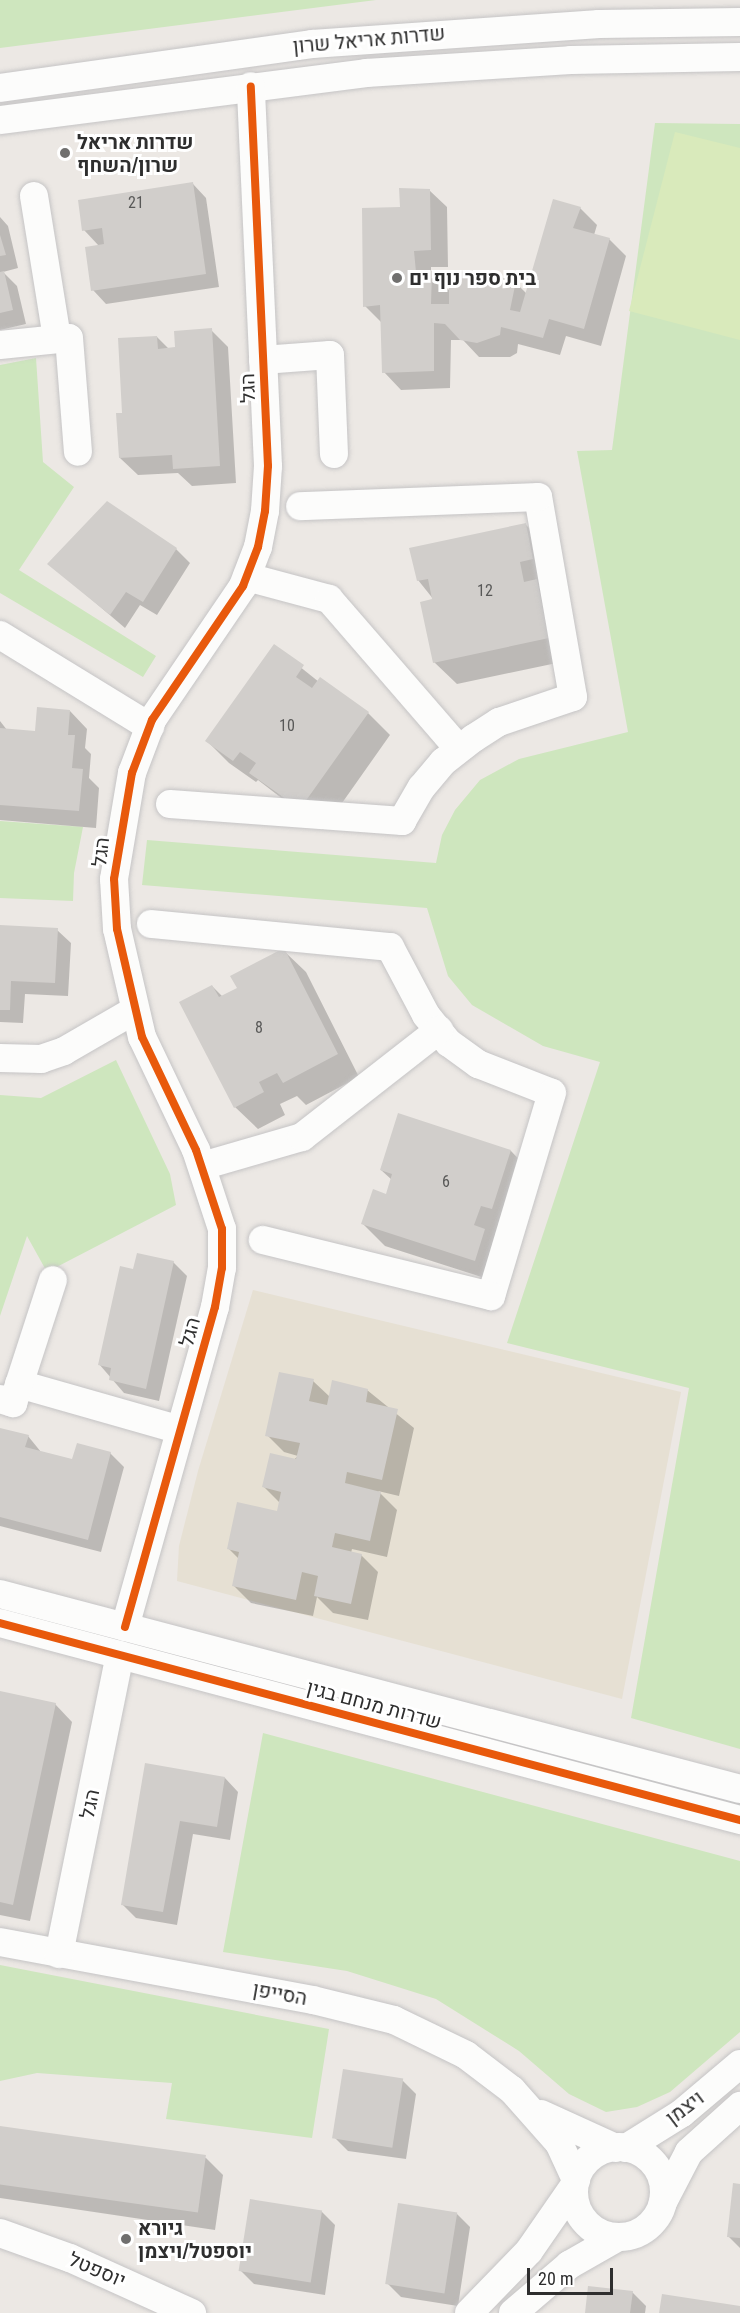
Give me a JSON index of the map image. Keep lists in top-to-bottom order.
{
  "streets": {
    "street": [
      "שדרות אריאל שרון",
      "הגל",
      "שדרות מנחם בגין",
      "הסייפן",
      "ויצמן",
      "יוספטל"
    ]
  },
  "crossings": [
    ["שדרות אריאל שרון", "הגל"],
    ["הגל", "שדרות מנחם בגין"],
    ["הגל", "הסייפן"],
    ["הסייפן", "ויצמן"]
  ],
  "places": ["שדרות אריאל שרון/השחף", "בית ספר נוף ים", "גיורא יוספטל/ויצמן"],
  "house_numbers": [
    "21",
    "12",
    "10",
    "8",
    "6"
  ],
  "scale_bar": "20 m"
}
